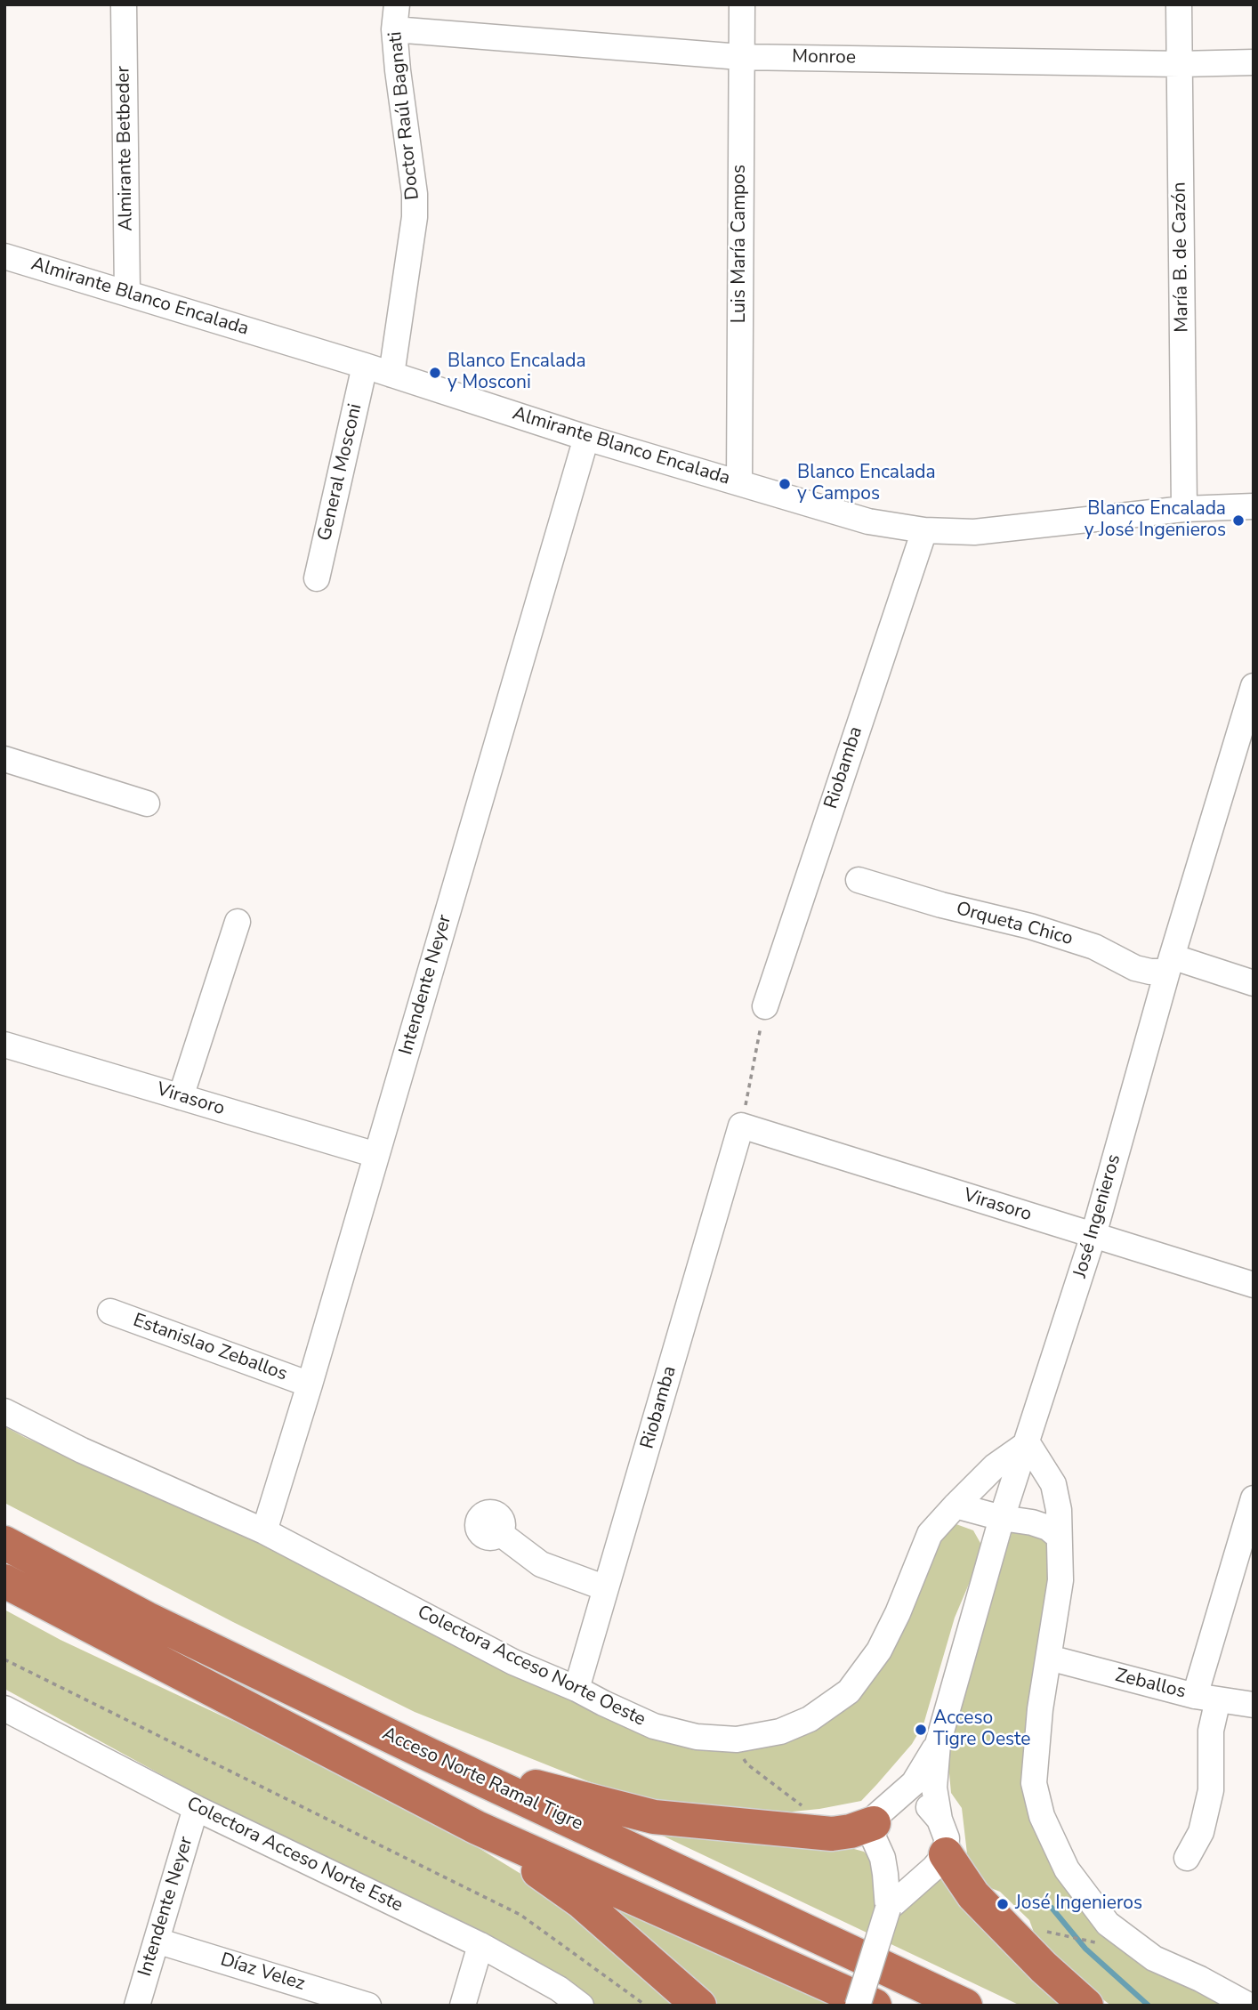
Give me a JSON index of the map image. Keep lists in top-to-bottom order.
{
  "streets": {
    "highway": ["Acceso Norte Ramal Tigre"],
    "street": [
      "Monroe",
      "Doctor Raúl Bagnati",
      "Almirante Betbeder",
      "Luis María Campos",
      "María B. de Cazón",
      "Almirante Blanco Encalada",
      "General Mosconi",
      "Riobamba",
      "Orqueta Chico",
      "Intendente Neyer",
      "Virasoro",
      "José Ingenieros",
      "Estanislao Zeballos",
      "Colectora Acceso Norte Oeste",
      "Zeballos",
      "Colectora Acceso Norte Este",
      "Díaz Velez"
    ]
  },
  "crossings": [
    ["Monroe", "Doctor Raúl Bagnati"],
    ["Monroe", "Luis María Campos"],
    ["Monroe", "María B. de Cazón"],
    ["Doctor Raúl Bagnati", "Almirante Blanco Encalada"],
    ["Almirante Betbeder", "Almirante Blanco Encalada"],
    ["Luis María Campos", "Almirante Blanco Encalada"],
    ["María B. de Cazón", "Almirante Blanco Encalada"],
    ["Almirante Blanco Encalada", "General Mosconi"],
    ["Almirante Blanco Encalada", "Riobamba"],
    ["Almirante Blanco Encalada", "Intendente Neyer"],
    ["Riobamba", "Virasoro"],
    ["Riobamba", "Colectora Acceso Norte Oeste"],
    ["Orqueta Chico", "José Ingenieros"],
    ["Intendente Neyer", "Virasoro"],
    ["Intendente Neyer", "Estanislao Zeballos"],
    ["Intendente Neyer", "Colectora Acceso Norte Oeste"],
    ["Intendente Neyer", "Colectora Acceso Norte Este"],
    ["Intendente Neyer", "Díaz Velez"],
    ["Virasoro", "José Ingenieros"],
    ["José Ingenieros", "Colectora Acceso Norte Oeste"]
  ],
  "places": [
    "Blanco Encalada y Mosconi",
    "Blanco Encalada y Campos",
    "Blanco Encalada y José Ingenieros",
    "Acceso Tigre Oeste",
    "José Ingenieros"
  ]
}
